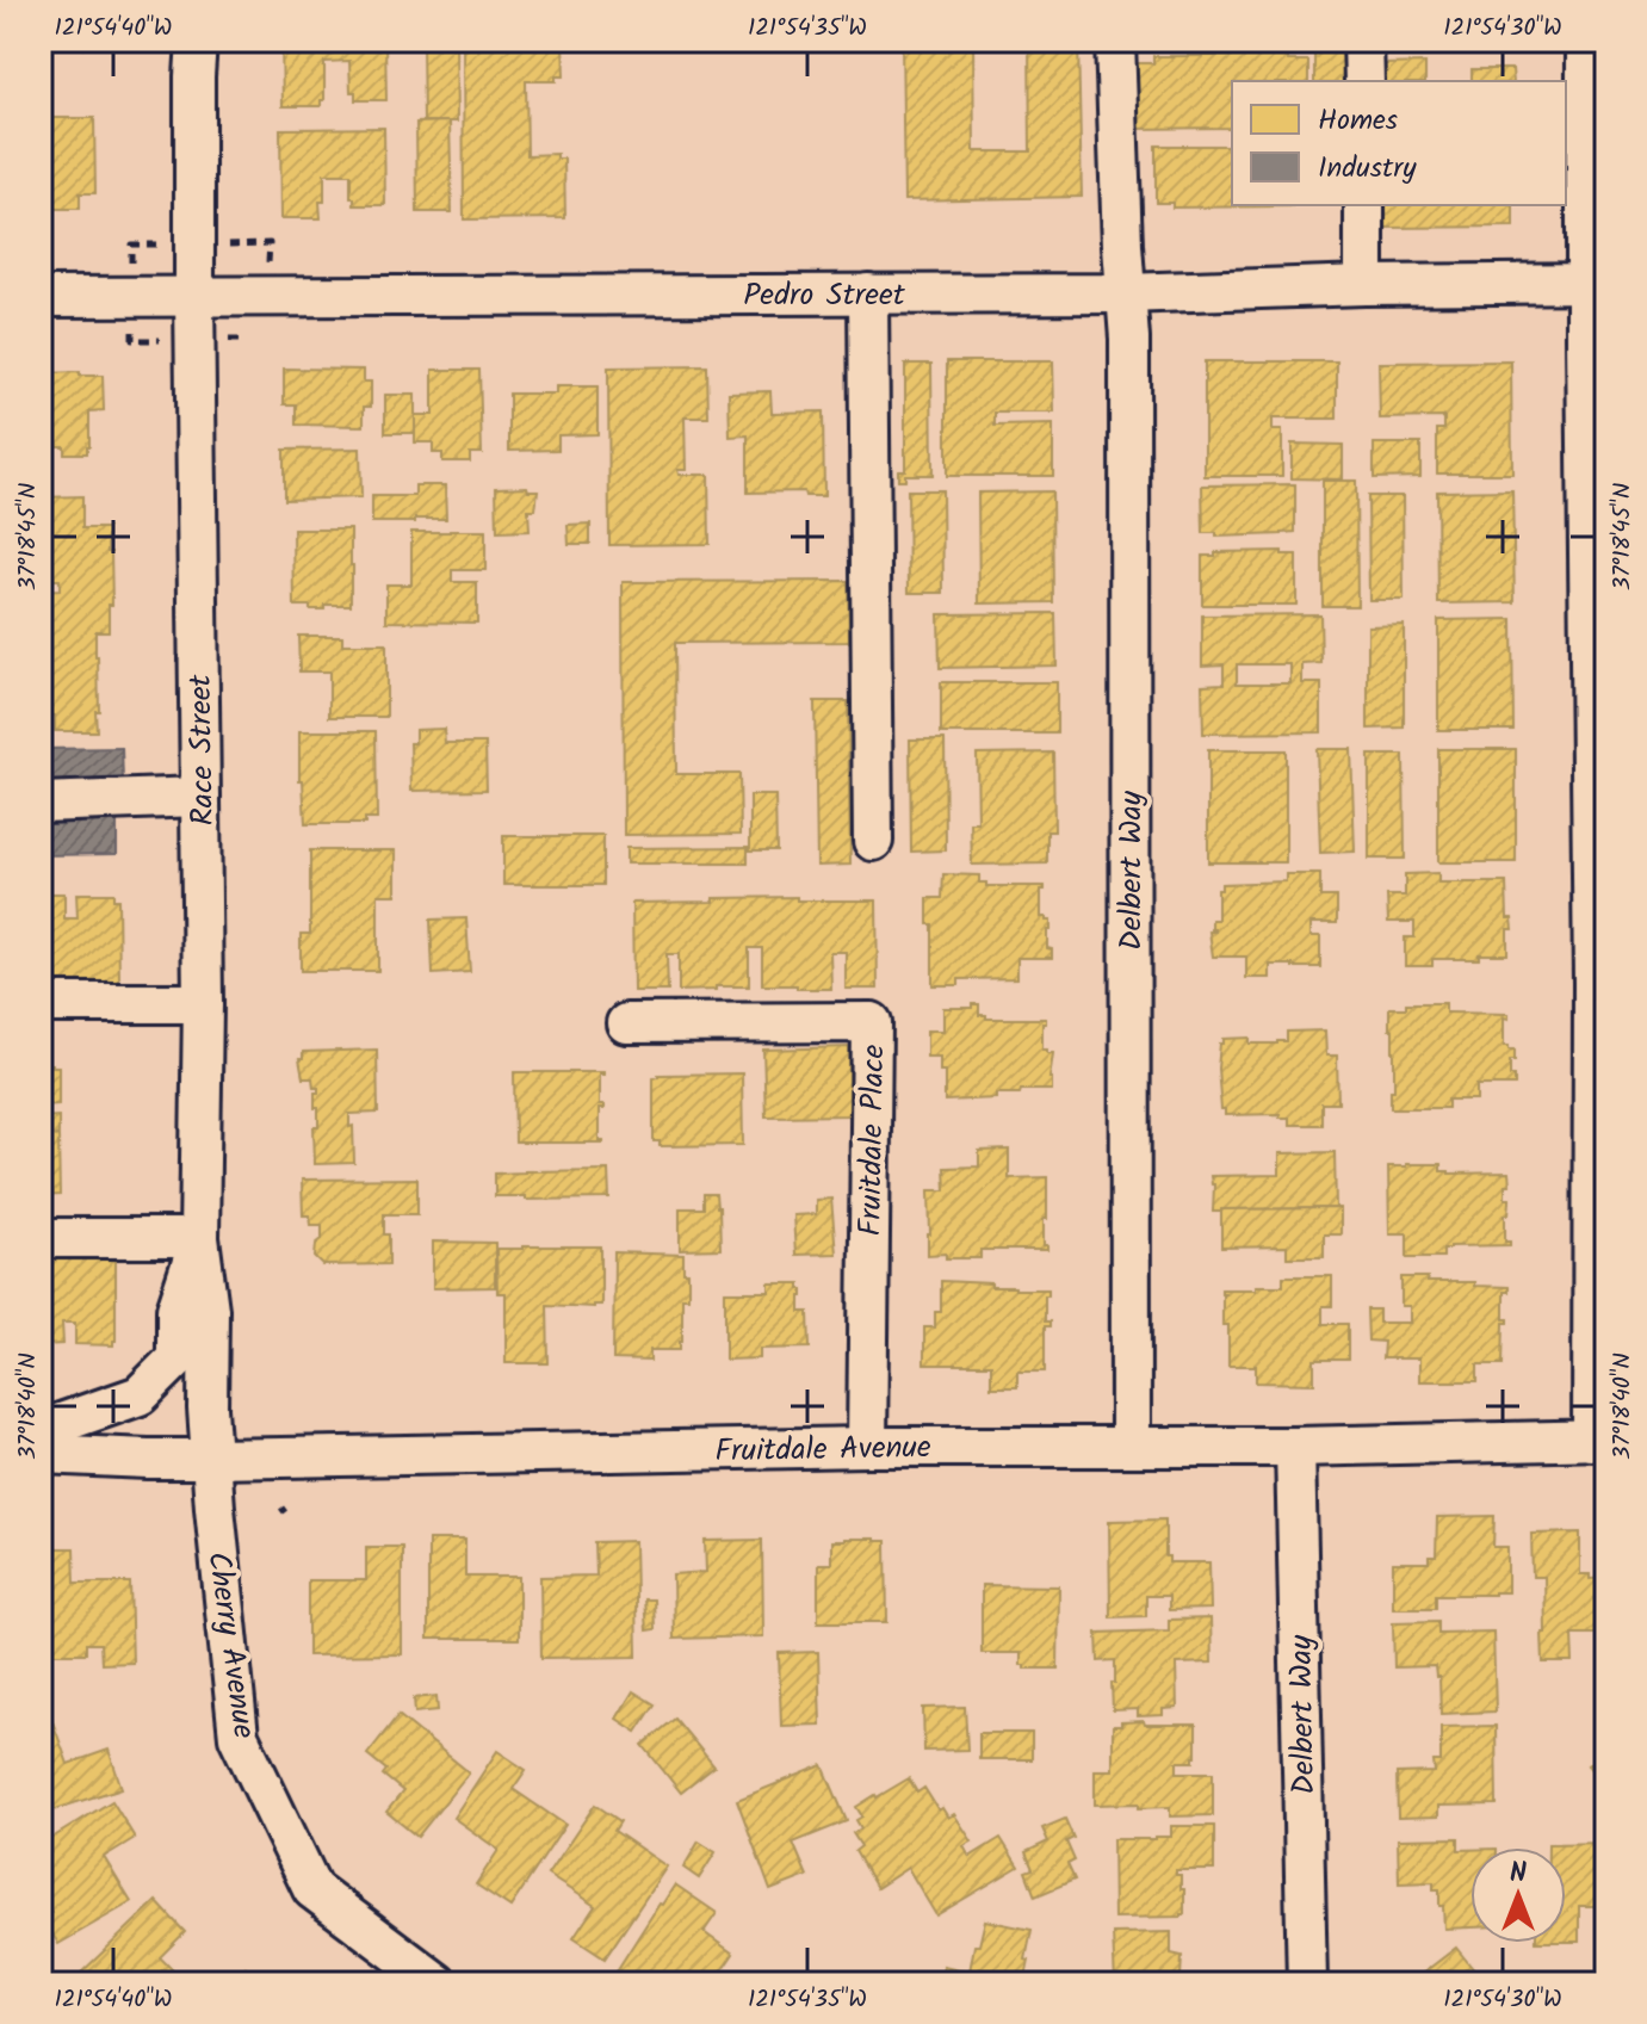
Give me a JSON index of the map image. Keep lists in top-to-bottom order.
{
  "streets": {
    "street": [
      "Pedro Street",
      "Race Street",
      "Delbert Way",
      "Fruitdale Place",
      "Fruitdale Avenue",
      "Cherry Avenue"
    ]
  },
  "crossings": [
    ["Pedro Street", "Race Street"],
    ["Pedro Street", "Delbert Way"],
    ["Race Street", "Fruitdale Avenue"],
    ["Race Street", "Cherry Avenue"],
    ["Delbert Way", "Fruitdale Avenue"],
    ["Fruitdale Place", "Fruitdale Avenue"],
    ["Fruitdale Avenue", "Cherry Avenue"]
  ],
  "legend": ["Homes", "Industry"],
  "north": "top",
  "coordinates": [
    "121°54'40\"W",
    "121°54'35\"W",
    "121°54'30\"W",
    "37°18'45\"N",
    "37°18'40\"N"
  ]
}
